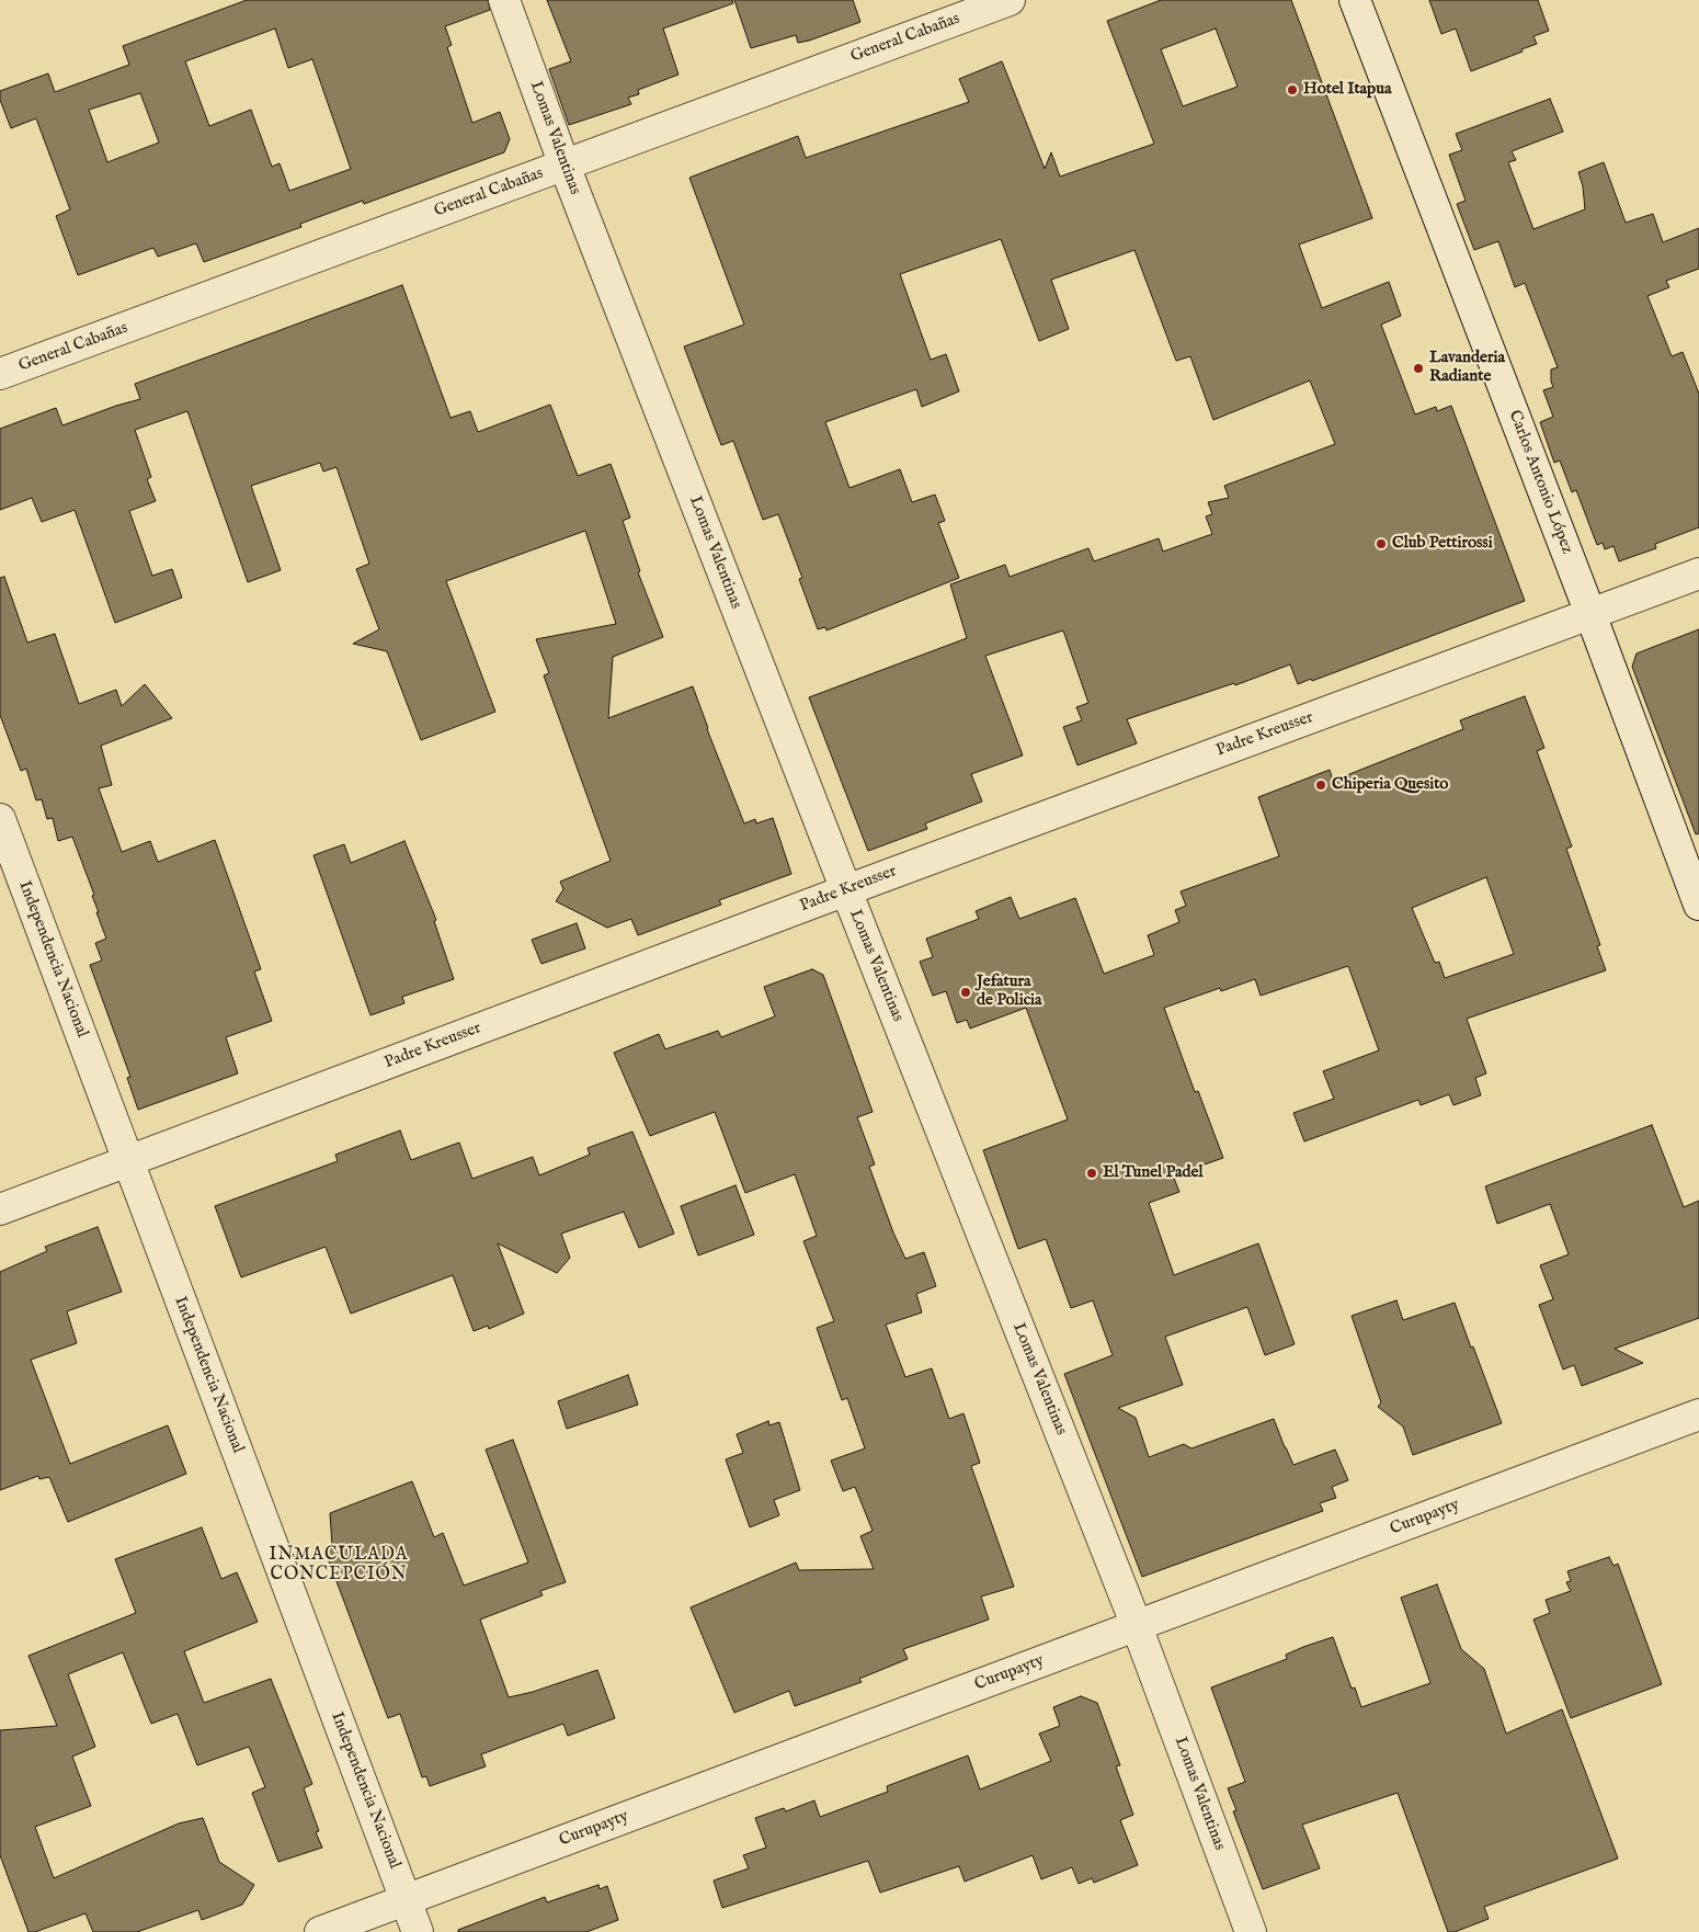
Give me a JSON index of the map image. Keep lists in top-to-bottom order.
{
  "streets": {
    "street": [
      "General Cabañas",
      "Lomas Valentinas",
      "Carlos Antonio López",
      "Padre Kreusser",
      "Independencia Nacional",
      "Curupayty"
    ]
  },
  "crossings": [
    ["General Cabañas", "Lomas Valentinas"],
    ["Lomas Valentinas", "Padre Kreusser"],
    ["Lomas Valentinas", "Curupayty"],
    ["Carlos Antonio López", "Padre Kreusser"],
    ["Padre Kreusser", "Independencia Nacional"],
    ["Independencia Nacional", "Curupayty"]
  ],
  "districts": ["INMACULADA CONCEPCIÓN"],
  "places": [
    "Hotel Itapua",
    "Lavanderia Radiante",
    "Club Pettirossi",
    "Chiperia Quesito",
    "Jefatura de Policia",
    "El Tunel Padel"
  ]
}
